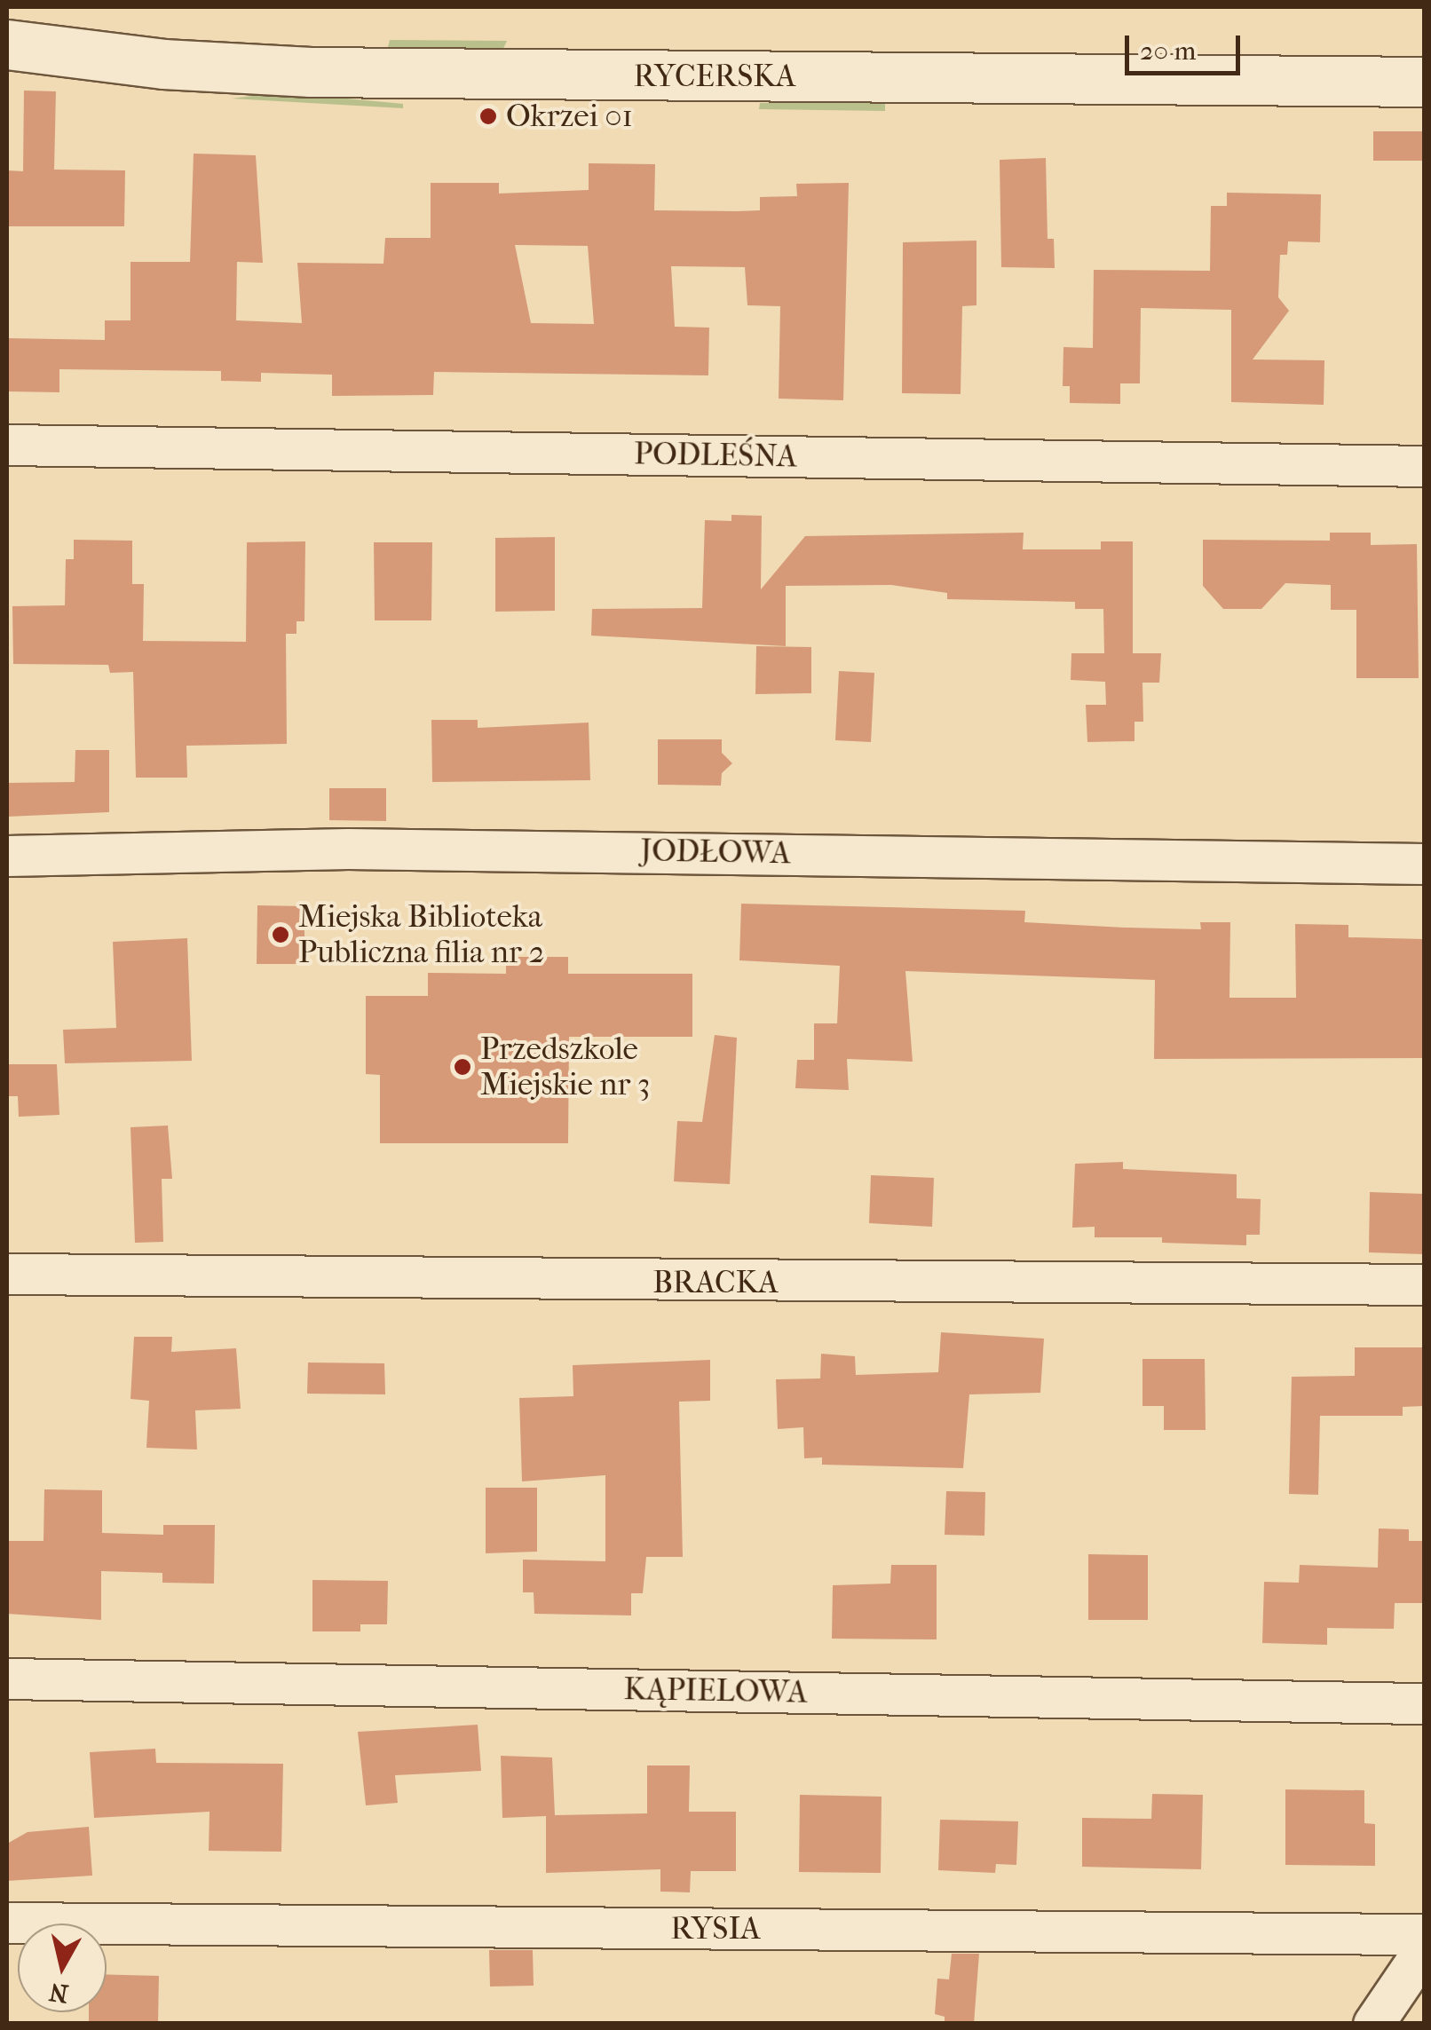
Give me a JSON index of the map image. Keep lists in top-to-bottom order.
{
  "streets": {
    "street": [
      "RYCERSKA",
      "PODLEŚNA",
      "JODŁOWA",
      "BRACKA",
      "KĄPIELOWA",
      "RYSIA"
    ]
  },
  "places": ["Okrzei 01", "Miejska Biblioteka Publiczna filia nr 2", "Przedszkole Miejskie nr 3"],
  "scale_bar": "20 m",
  "north": "bottom"
}
